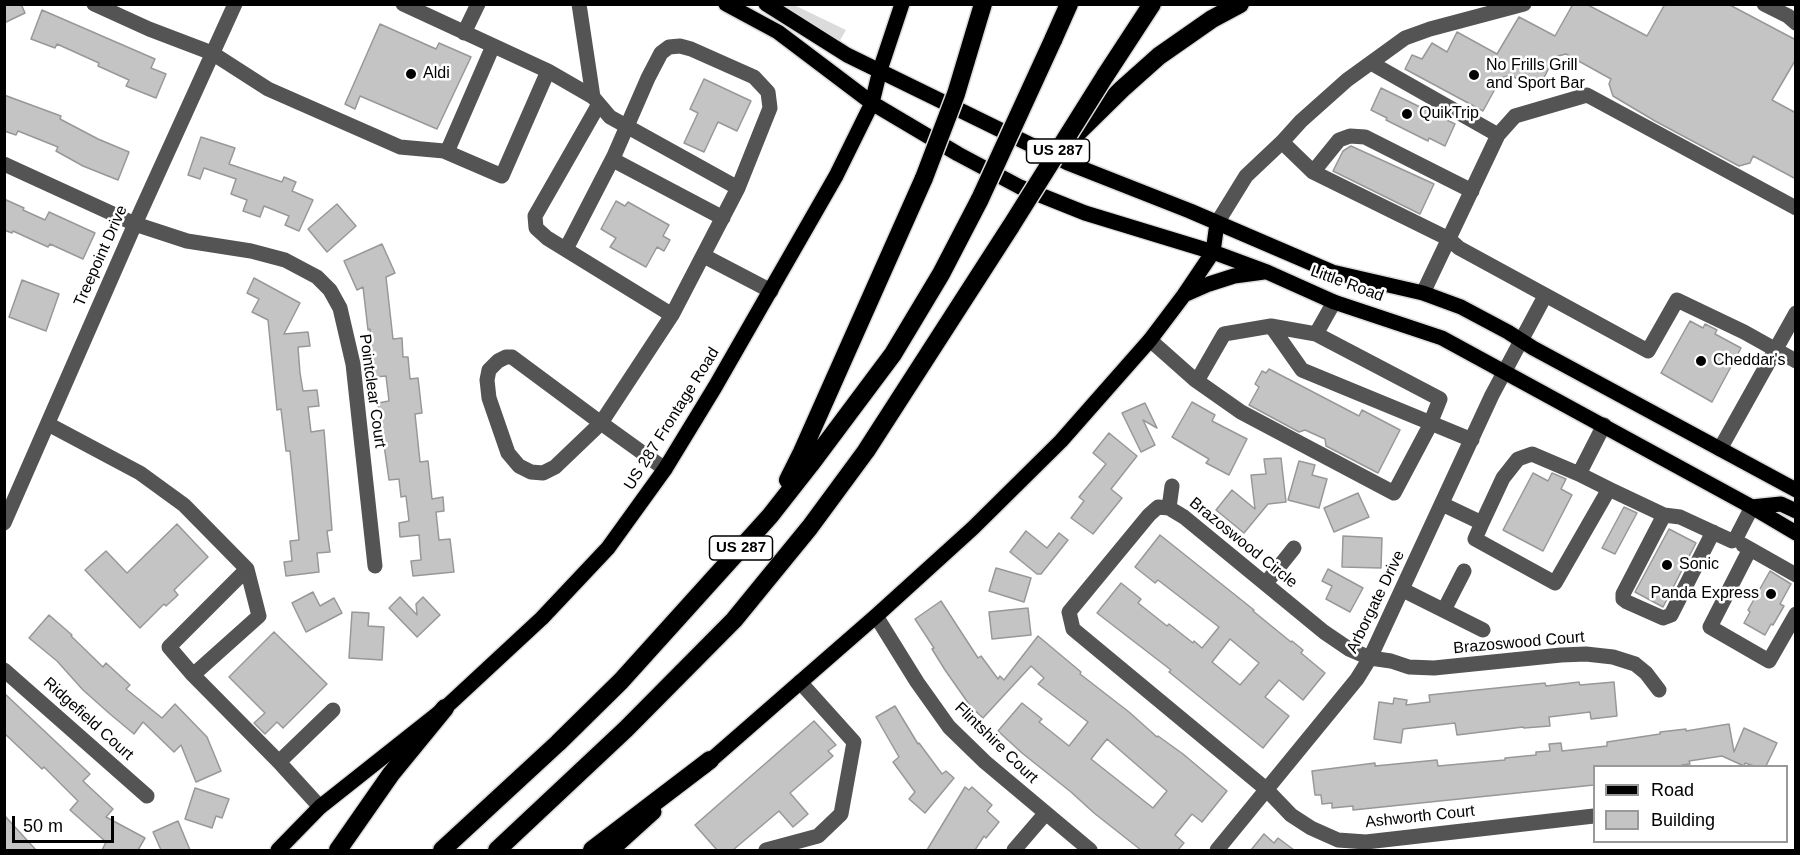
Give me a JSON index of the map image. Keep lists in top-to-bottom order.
{
  "streets": {
    "highway": ["US 287"],
    "main road": ["Little Road", "US 287 Frontage Road"],
    "street": [
      "Treepoint Drive",
      "Pointclear Court",
      "Brazoswood Circle",
      "Arborgate Drive",
      "Brazoswood Court",
      "Ridgefield Court",
      "Flintshire Court",
      "Ashworth Court"
    ]
  },
  "crossings": [
    ["Treepoint Drive", "Pointclear Court"],
    ["Little Road", "US 287 Frontage Road"],
    ["Little Road", "Arborgate Drive"],
    ["Brazoswood Circle", "Arborgate Drive"],
    ["Brazoswood Circle", "Brazoswood Court"],
    ["Brazoswood Circle", "Ashworth Court"],
    ["Arborgate Drive", "Brazoswood Court"],
    ["Arborgate Drive", "Ashworth Court"]
  ],
  "places": [
    "Aldi",
    "No Frills Grill and Sport Bar",
    "QuikTrip",
    "Cheddar's",
    "Sonic",
    "Panda Express"
  ],
  "legend": ["Road", "Building"],
  "scale_bar": "50 m"
}
